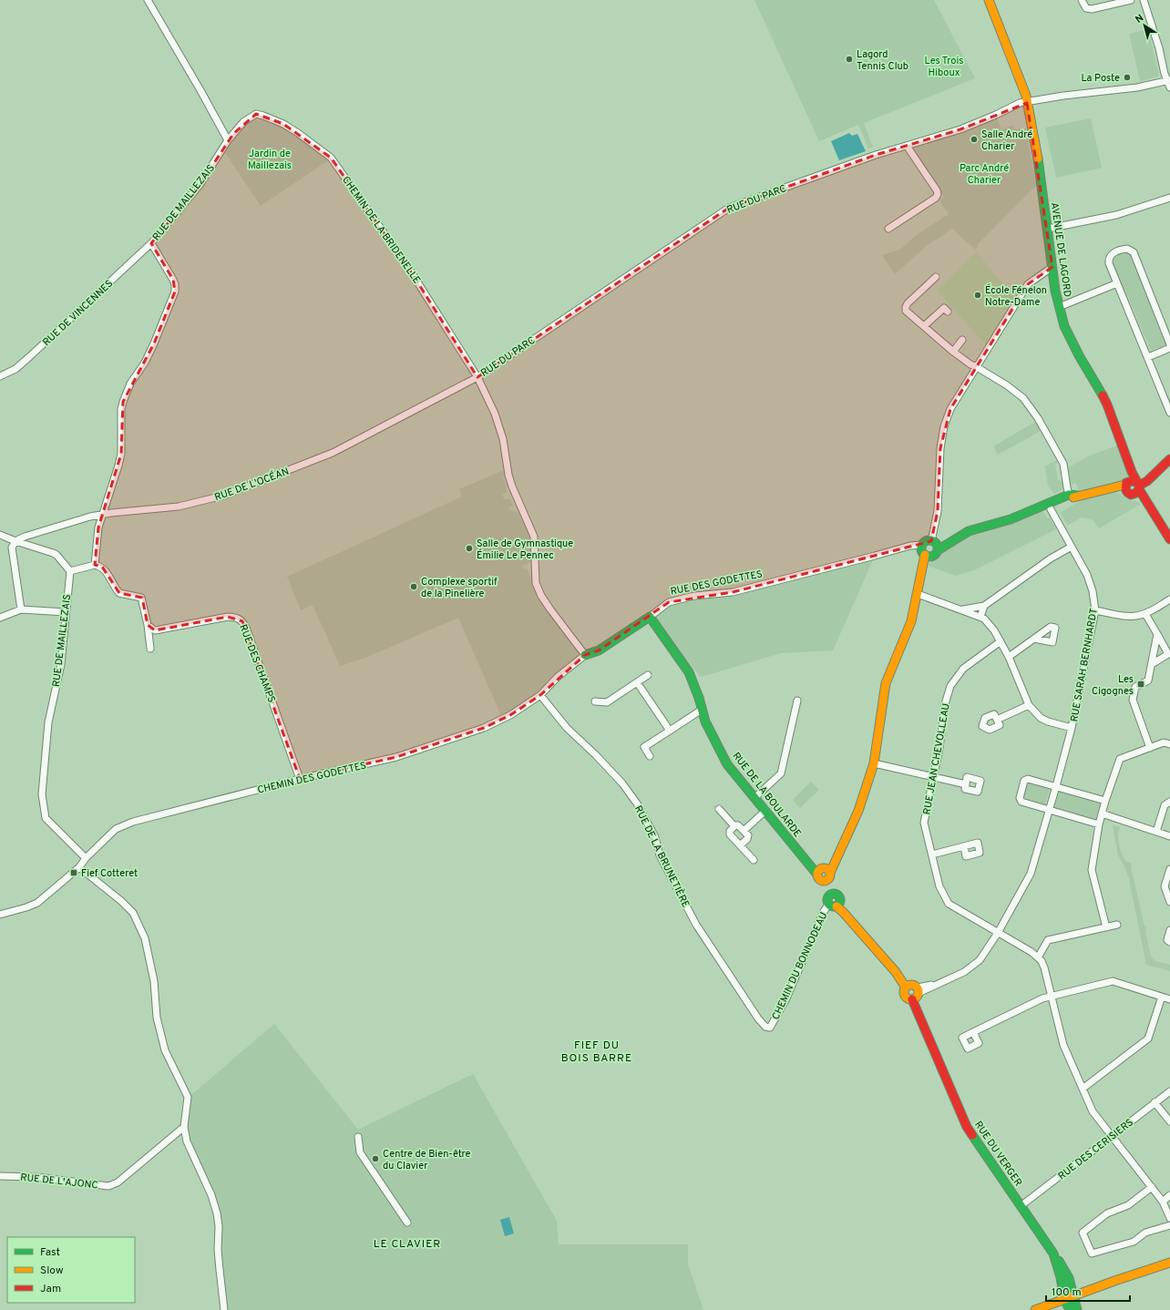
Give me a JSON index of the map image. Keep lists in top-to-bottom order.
{
  "streets": {
    "street": [
      "RUE DU PARC",
      "RUE DE MAILLEZAIS",
      "CHEMIN DE LA BRIDENELLE",
      "AVENUE DE LAGORD",
      "RUE DE VINCENNES",
      "RUE DE L'OCÉAN",
      "RUE DES GODETTES",
      "RUE DES CHAMPS",
      "RUE SARAH BERNHARDT",
      "RUE JEAN CHEVOLLEAU",
      "CHEMIN DES GODETTES",
      "RUE DE LA BOULARDE",
      "RUE DE LA BRUNETIÈRE",
      "CHEMIN DU BONNODEAU",
      "RUE DES CERISIERS",
      "RUE DU VERGER",
      "RUE DE L'AJONC"
    ]
  },
  "crossings": [
    ["RUE DU PARC", "CHEMIN DE LA BRIDENELLE"],
    ["RUE DU PARC", "AVENUE DE LAGORD"],
    ["RUE DU PARC", "RUE DE L'OCÉAN"],
    ["RUE DE MAILLEZAIS", "CHEMIN DE LA BRIDENELLE"],
    ["RUE DE MAILLEZAIS", "RUE DE VINCENNES"],
    ["RUE DE MAILLEZAIS", "RUE DE L'OCÉAN"],
    ["RUE DE MAILLEZAIS", "CHEMIN DES GODETTES"],
    ["CHEMIN DE LA BRIDENELLE", "RUE DE L'OCÉAN"],
    ["CHEMIN DE LA BRIDENELLE", "RUE DES GODETTES"],
    ["RUE DES GODETTES", "CHEMIN DES GODETTES"],
    ["RUE DES GODETTES", "RUE DE LA BOULARDE"],
    ["RUE DES GODETTES", "RUE DE LA BRUNETIÈRE"],
    ["RUE DES CHAMPS", "CHEMIN DES GODETTES"],
    ["RUE SARAH BERNHARDT", "RUE JEAN CHEVOLLEAU"],
    ["RUE SARAH BERNHARDT", "RUE DU VERGER"],
    ["CHEMIN DES GODETTES", "RUE DE LA BRUNETIÈRE"],
    ["RUE DE LA BOULARDE", "RUE DU VERGER"],
    ["RUE DE LA BRUNETIÈRE", "CHEMIN DU BONNODEAU"],
    ["CHEMIN DU BONNODEAU", "RUE DU VERGER"],
    ["RUE DES CERISIERS", "RUE DU VERGER"]
  ],
  "districts": ["FIEF DU BOIS BARRE", "LE CLAVIER"],
  "parks": ["Les Trois Hiboux", "Jardin de Maillezais", "Parc André Charier"],
  "places": {
    "other": [
      "Lagord Tennis Club",
      "La Poste",
      "Salle André Charier",
      "École Fénelon Notre-Dame",
      "Salle de Gymnastique Émilie Le Pennec",
      "Complexe sportif de la Pinelière",
      "Centre de Bien-être du Clavier"
    ],
    "transit": ["Les Cigognes", "Fief Cotteret"]
  },
  "legend": ["Fast", "Slow", "Jam"],
  "scale_bar": "100 m",
  "north": "top left"
}
